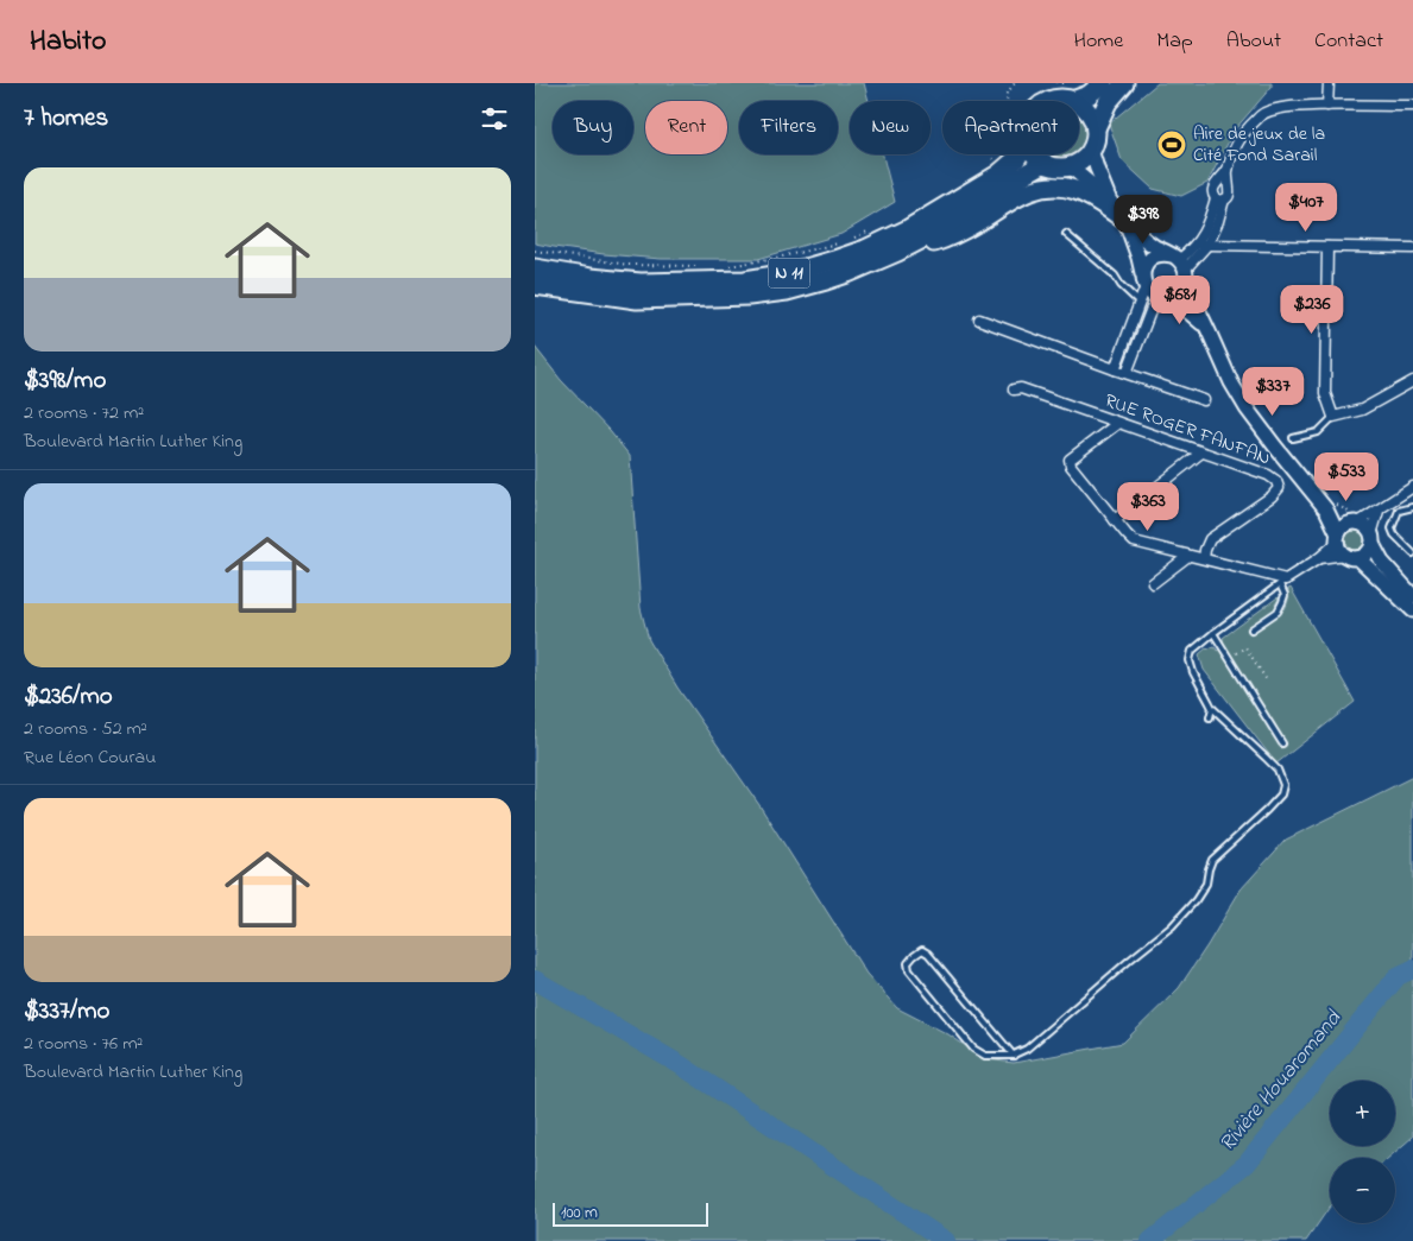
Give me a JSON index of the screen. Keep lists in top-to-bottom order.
{
  "streets": {
    "highway": ["N 11"],
    "street": ["RUE ROGER FANFAN"]
  },
  "water": ["Rivière Houaromand"],
  "places": {
    "sports": ["Aire de jeux de la Cité Fond Sarail"]
  },
  "scale_bar": "100 m",
  "page": {
    "header": "Habito",
    "nav": [
      "Home",
      "Map",
      "About",
      "Contact"
    ],
    "heading": "7 homes",
    "chip": [
      "Buy",
      "Rent",
      "Filters",
      "New",
      "Apartment"
    ],
    "list": [
      {
        "name": "$398/mo",
        "note": "2 rooms · 72 m² · Boulevard Martin Luther King"
      },
      {
        "name": "$236/mo",
        "note": "2 rooms · 52 m² · Rue Léon Courau"
      },
      {
        "name": "$337/mo",
        "note": "2 rooms · 76 m² · Boulevard Martin Luther King"
      }
    ],
    "price": [
      "$407",
      "$398",
      "$681",
      "$236",
      "$337",
      "$533",
      "$363"
    ],
    "map_buttons": ["+", "−"],
    "scale": "100 m"
  }
}
